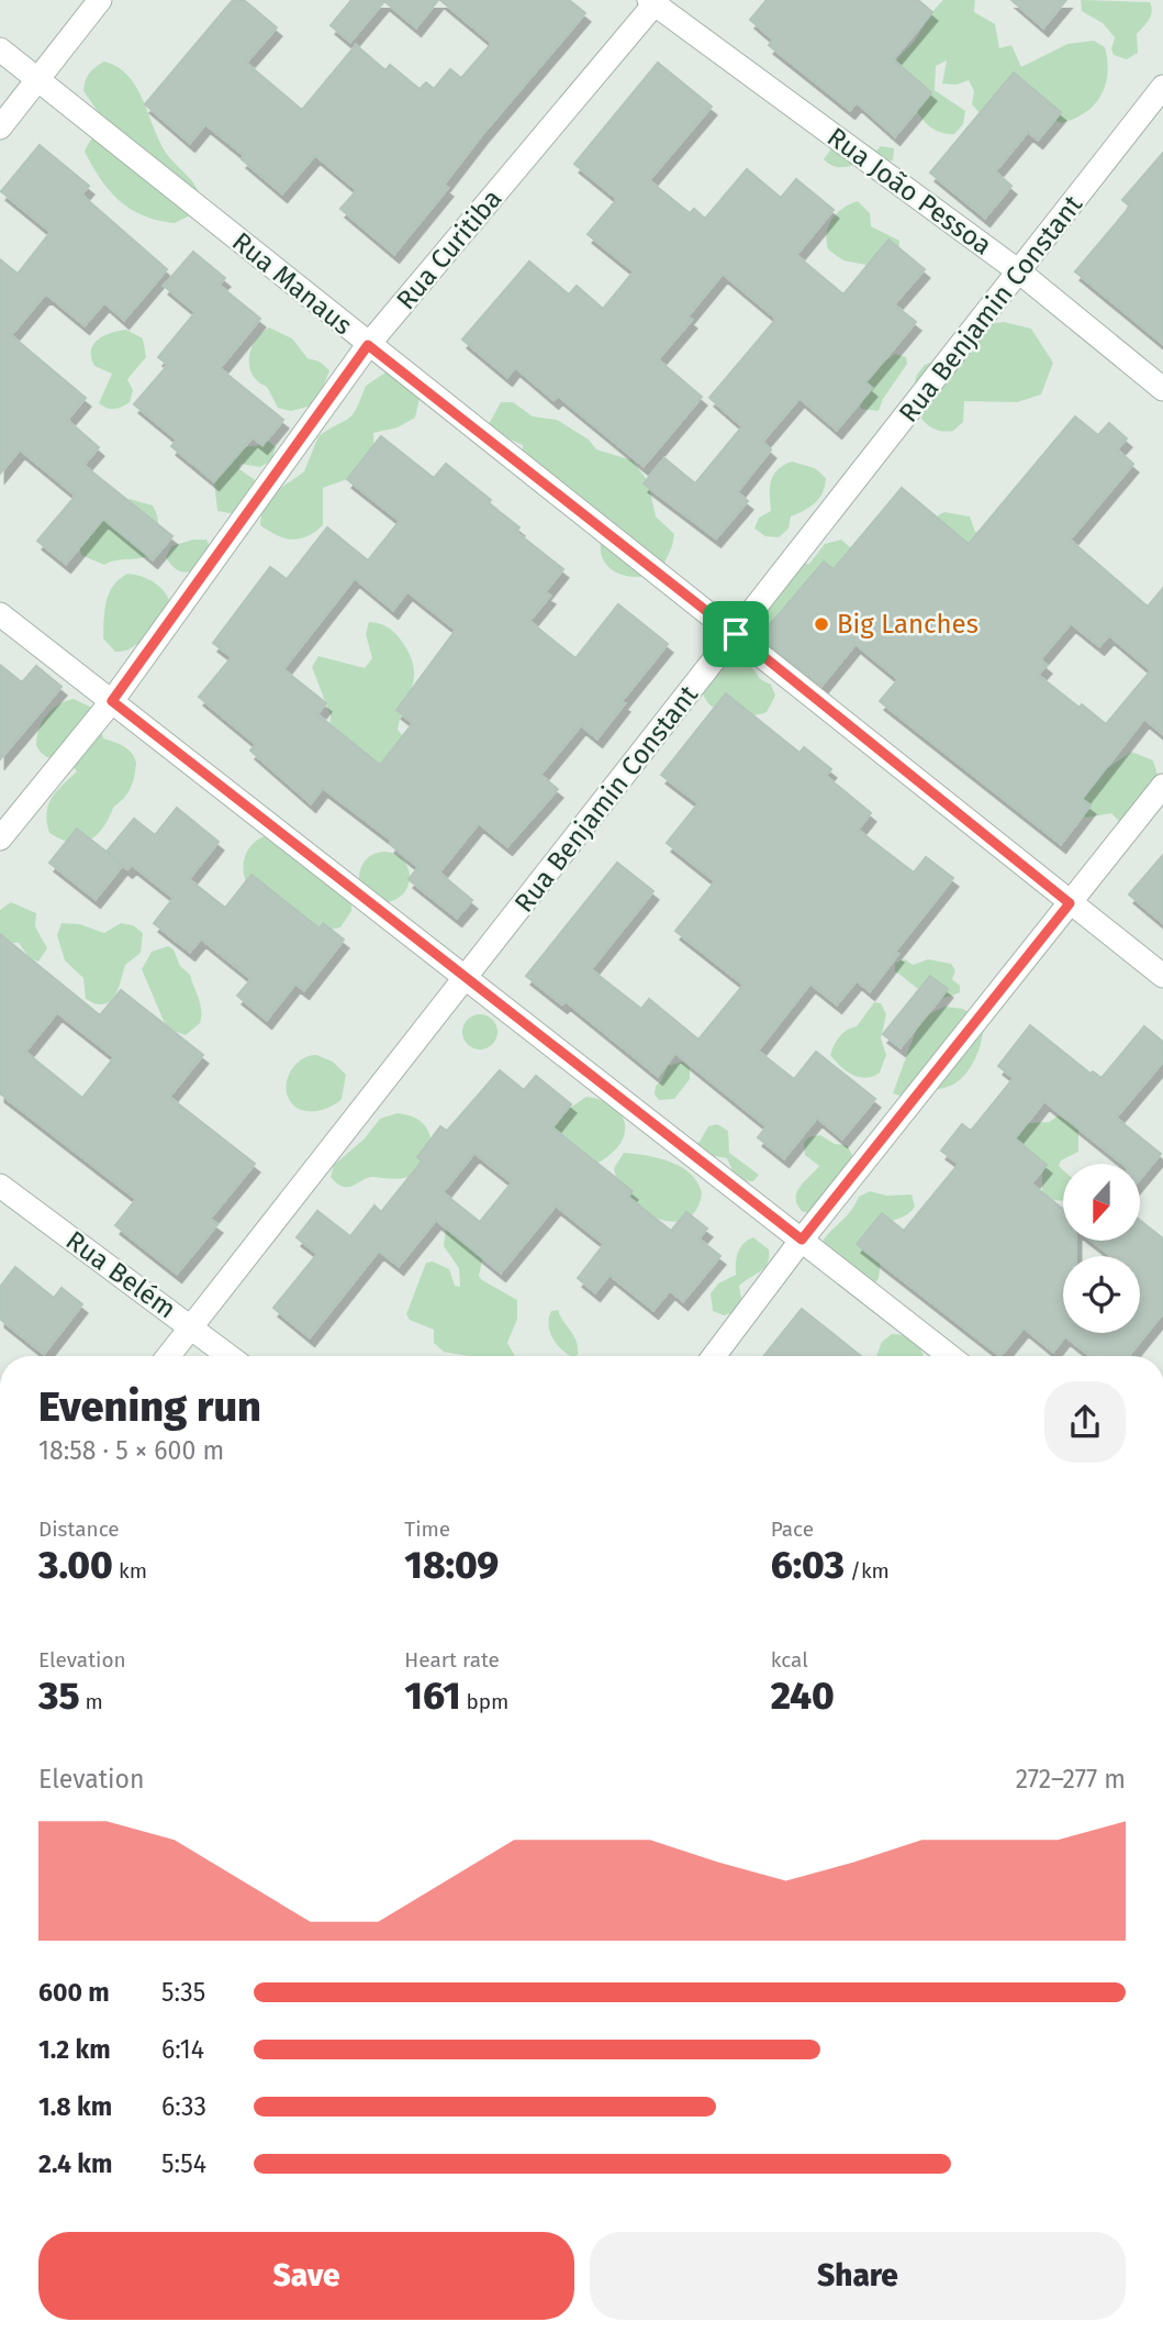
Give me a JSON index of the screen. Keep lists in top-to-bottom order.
{
  "streets": {
    "street": [
      "Rua João Pessoa",
      "Rua Curitiba",
      "Rua Manaus",
      "Rua Benjamin Constant",
      "Rua Belém"
    ]
  },
  "crossings": [
    ["Rua João Pessoa", "Rua Curitiba"],
    ["Rua João Pessoa", "Rua Benjamin Constant"],
    ["Rua Curitiba", "Rua Manaus"],
    ["Rua Manaus", "Rua Benjamin Constant"],
    ["Rua Benjamin Constant", "Rua Belém"]
  ],
  "places": ["Big Lanches"],
  "north": "bottom",
  "page": {
    "heading": ["Evening run", "18:58 · 5 × 600 m"],
    "stats": [
      ["Distance", "3.00 km"],
      ["Time", "18:09"],
      ["Pace", "6:03 /km"],
      ["Elevation", "35 m"],
      ["Heart rate", "161 bpm"],
      ["kcal", "240"]
    ],
    "chart": ["Elevation", "272–277 m"],
    "list": [
      {
        "name": "600 m",
        "note": "5:35"
      },
      {
        "name": "1.2 km",
        "note": "6:14"
      },
      {
        "name": "1.8 km",
        "note": "6:33"
      },
      {
        "name": "2.4 km",
        "note": "5:54"
      }
    ],
    "buttons": ["Save", "Share"]
  }
}
